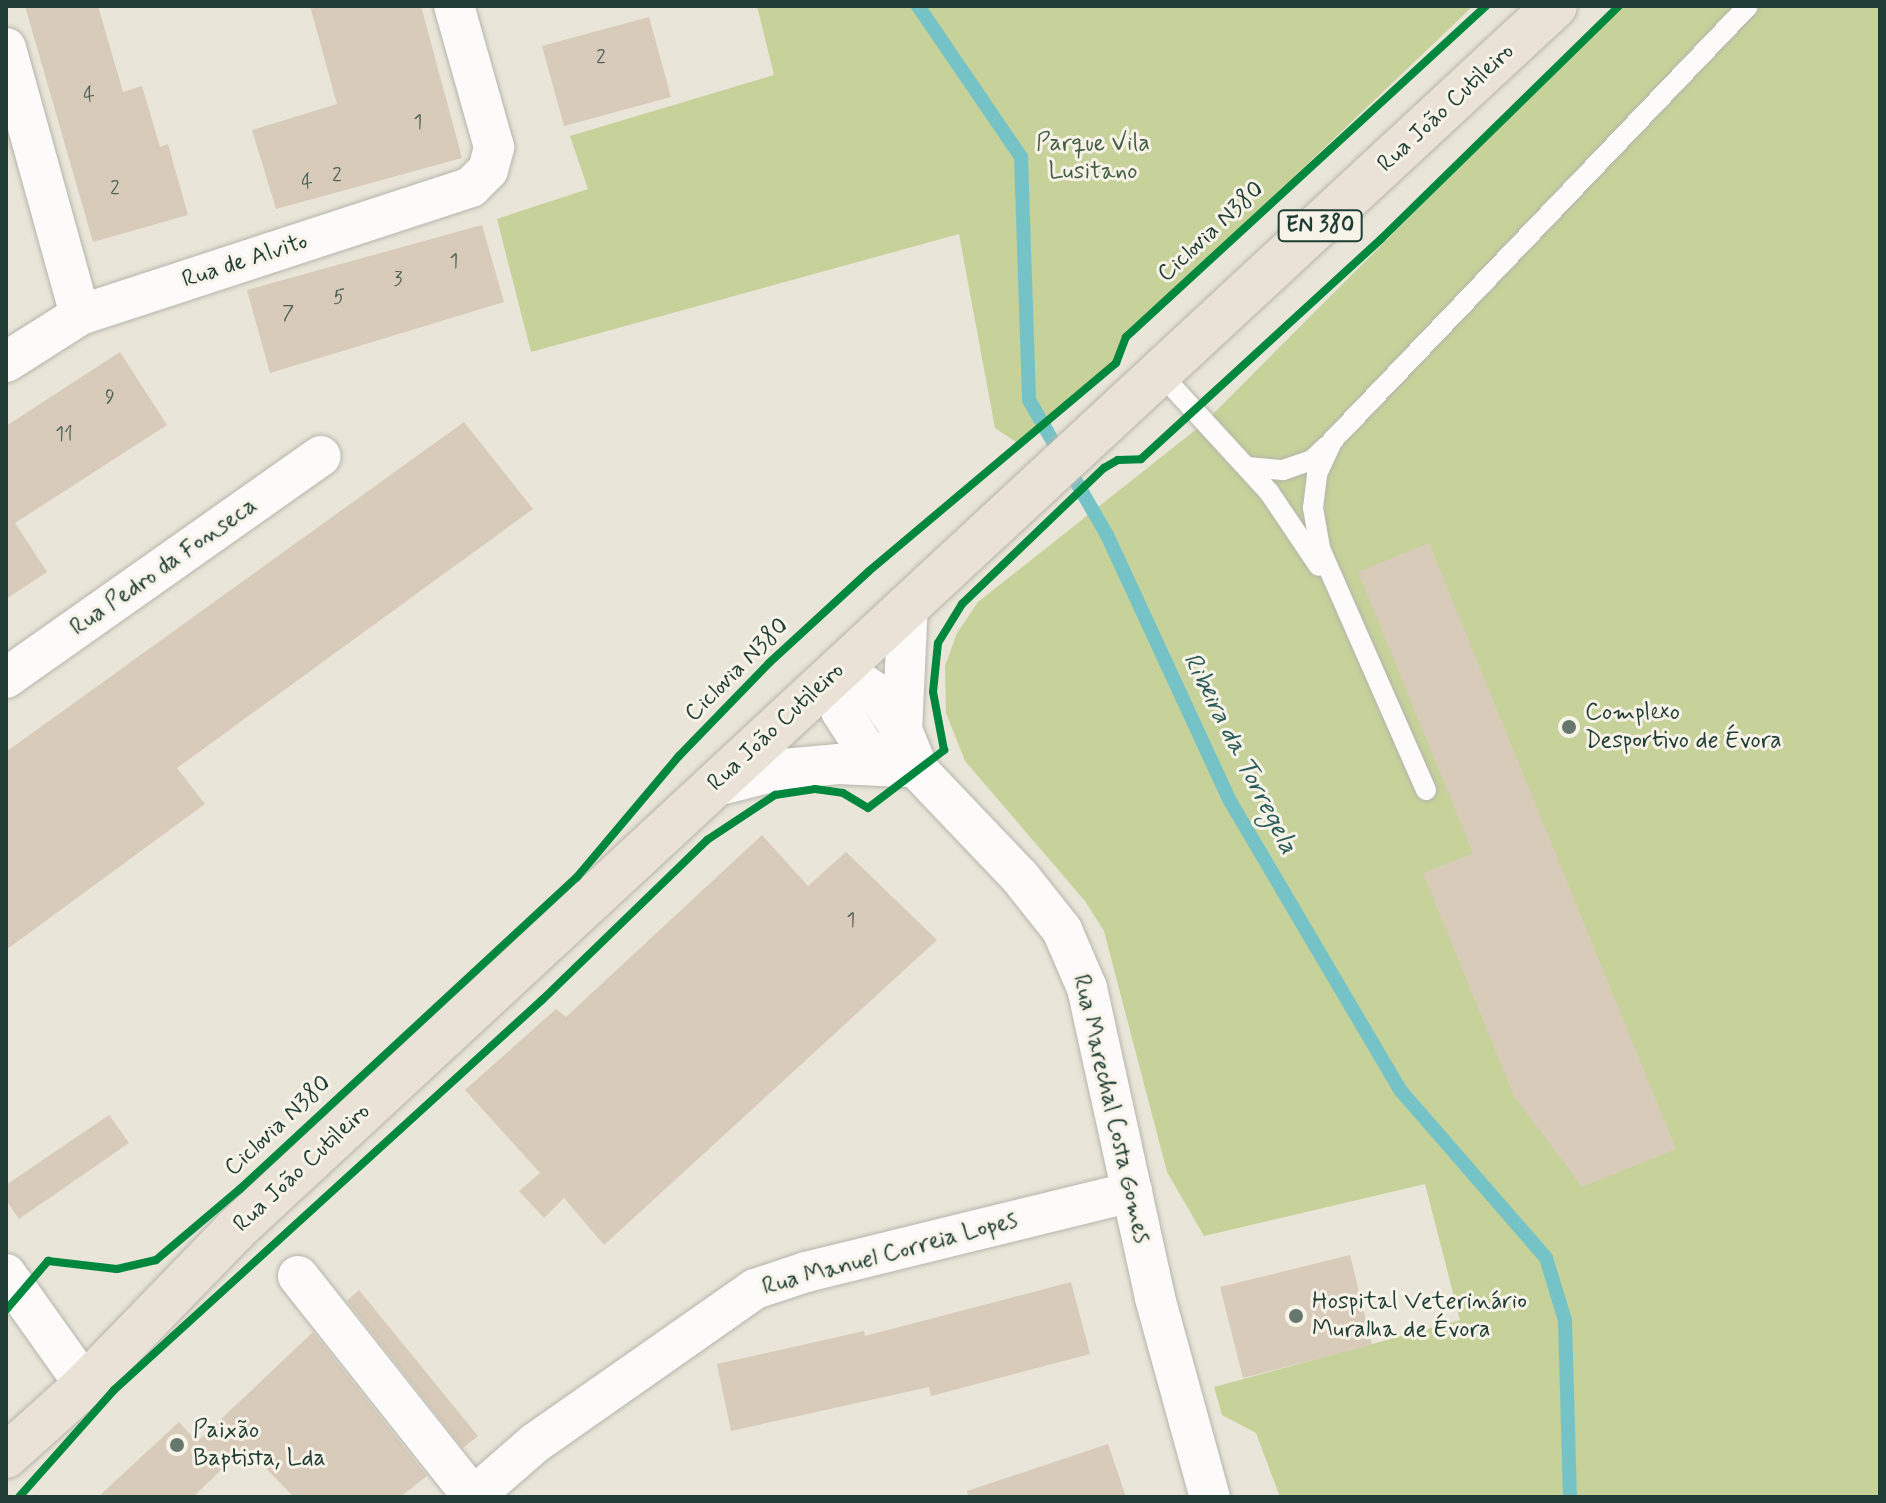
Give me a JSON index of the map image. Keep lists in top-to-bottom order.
{
  "streets": {
    "main road": ["Rua João Cutileiro", "EN 380"],
    "street": [
      "Rua de Alvito",
      "Rua Pedro da Fonseca",
      "Rua Marechal Costa Gomes",
      "Rua Manuel Correia Lopes"
    ],
    "cycle path": ["Ciclovia N380"]
  },
  "crossings": [
    ["Rua João Cutileiro", "Rua Marechal Costa Gomes"],
    ["Rua Marechal Costa Gomes", "Rua Manuel Correia Lopes"]
  ],
  "water": ["Ribeira da Torregela"],
  "parks": ["Parque Vila Lusitano"],
  "places": ["Complexo Desportivo de Évora", "Hospital Veterinário Muralha de Évora", "Paixão Baptista, Lda"],
  "house_numbers": [
    "2",
    "4",
    "1",
    "2",
    "4",
    "2",
    "1",
    "3",
    "5",
    "7",
    "9",
    "11",
    "1"
  ]
}
